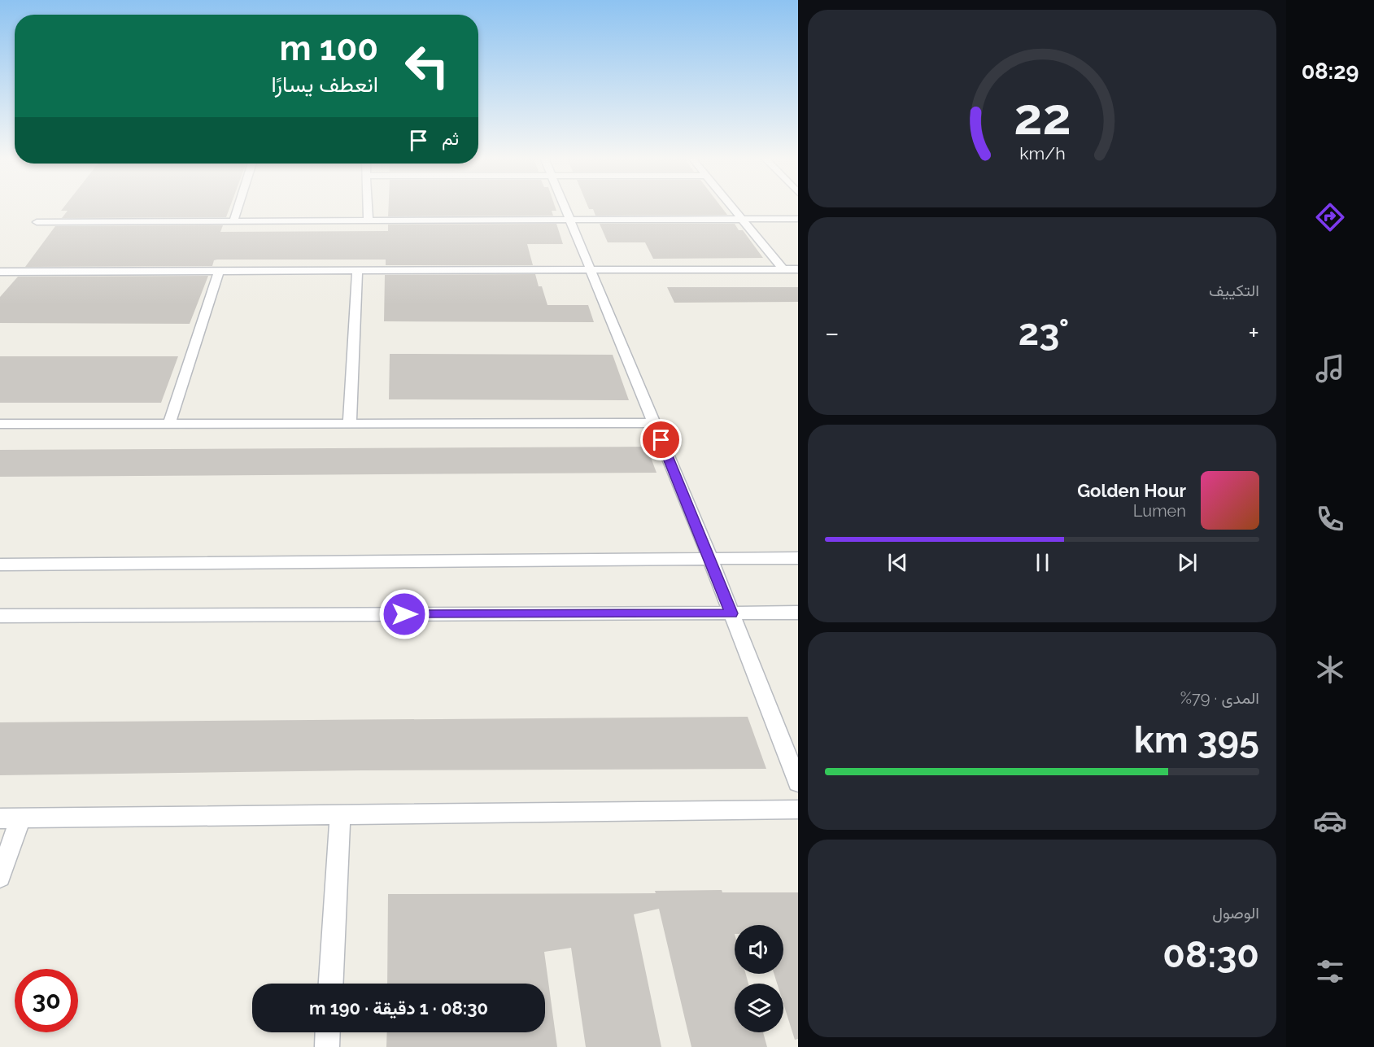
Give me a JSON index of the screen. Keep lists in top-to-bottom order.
{
  "page": {
    "tabs": "08:29",
    "turn": ["100 m", "انعطف يسارًا"],
    "then": "ثم",
    "tile": [
      "التكييف",
      ["المدى · 79%", "395 km"],
      ["الوصول", "08:30"]
    ],
    "heat": ["−", "23°", "+"],
    "song": ["Golden Hour", "Lumen"],
    "limit": "30",
    "trip": "08:30 · 1 دقيقة · 190 m",
    "gauge": ["22", "km/h"]
  }
}
